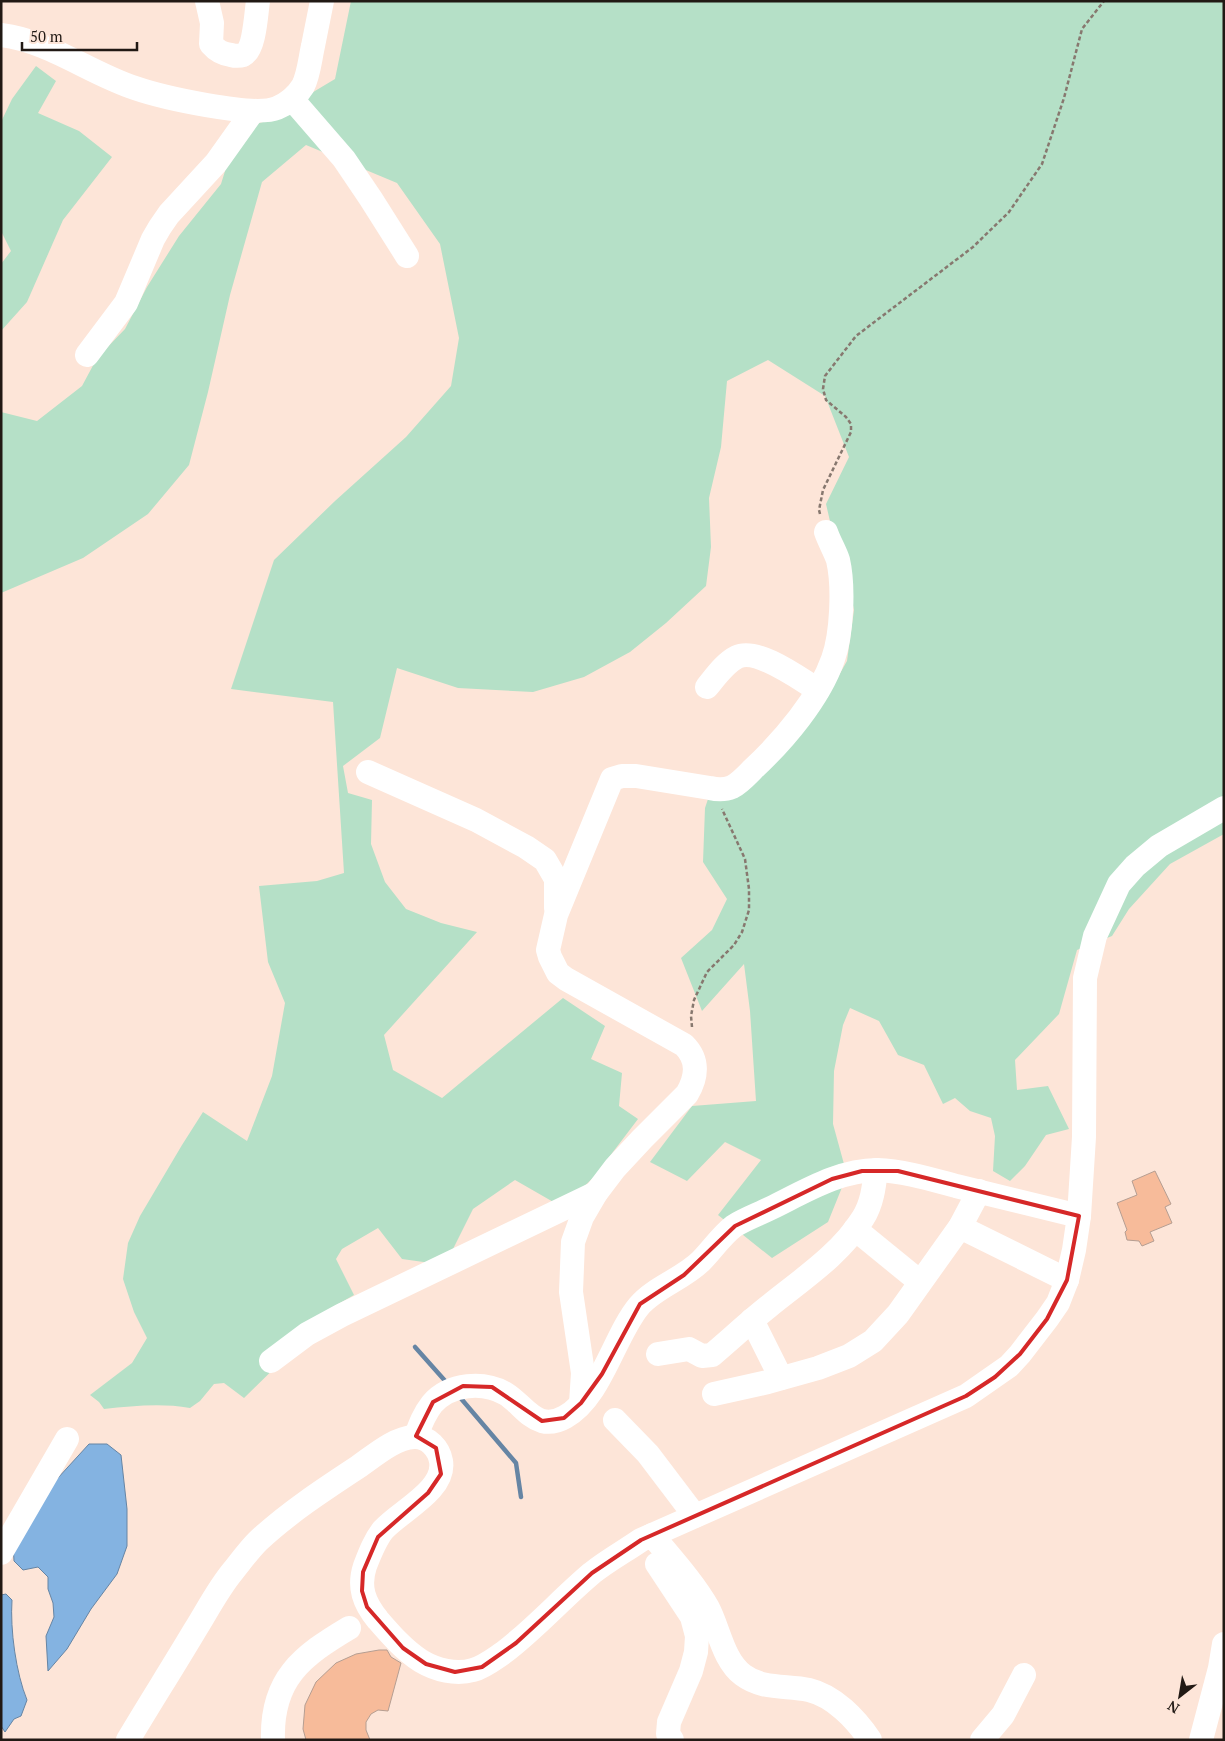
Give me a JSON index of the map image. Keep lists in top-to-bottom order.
{
  "scale_bar": "50 m",
  "north": "bottom left"
}
